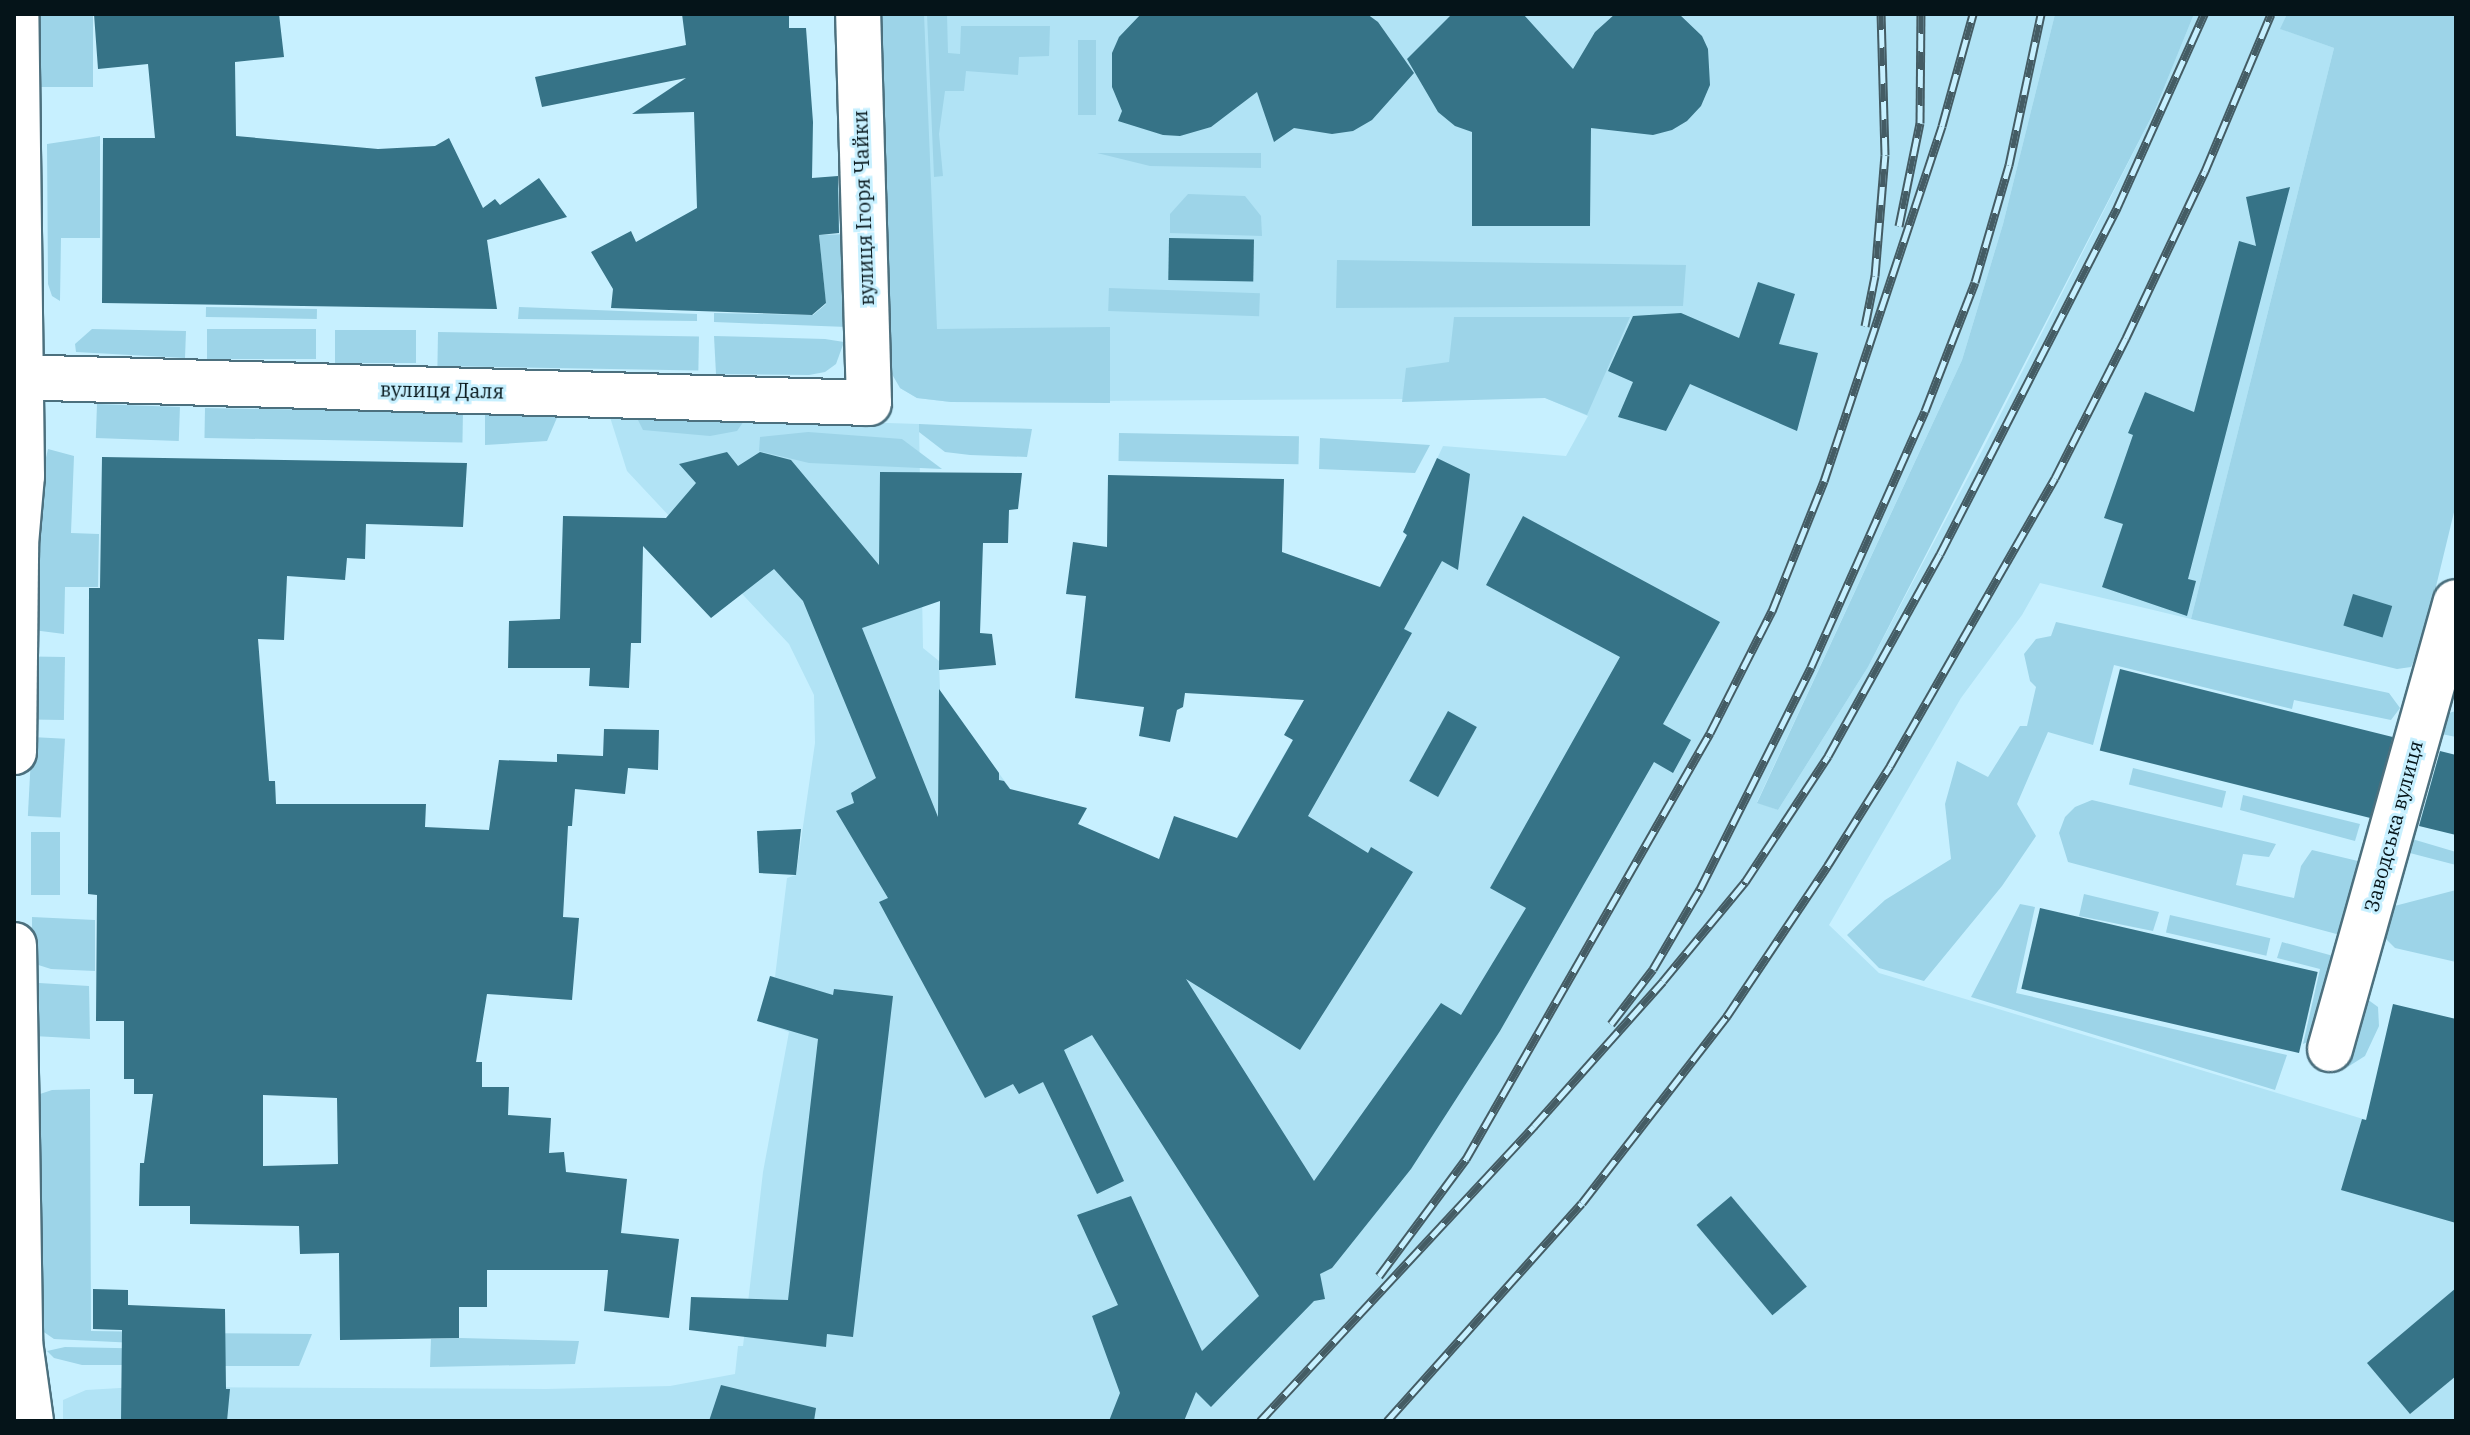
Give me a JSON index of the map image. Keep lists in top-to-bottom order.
{
  "streets": {
    "street": ["вулиця Ігоря Чайки", "вулиця Даля", "Заводська вулиця"]
  },
  "crossings": [
    ["вулиця Ігоря Чайки", "вулиця Даля"]
  ]
}
